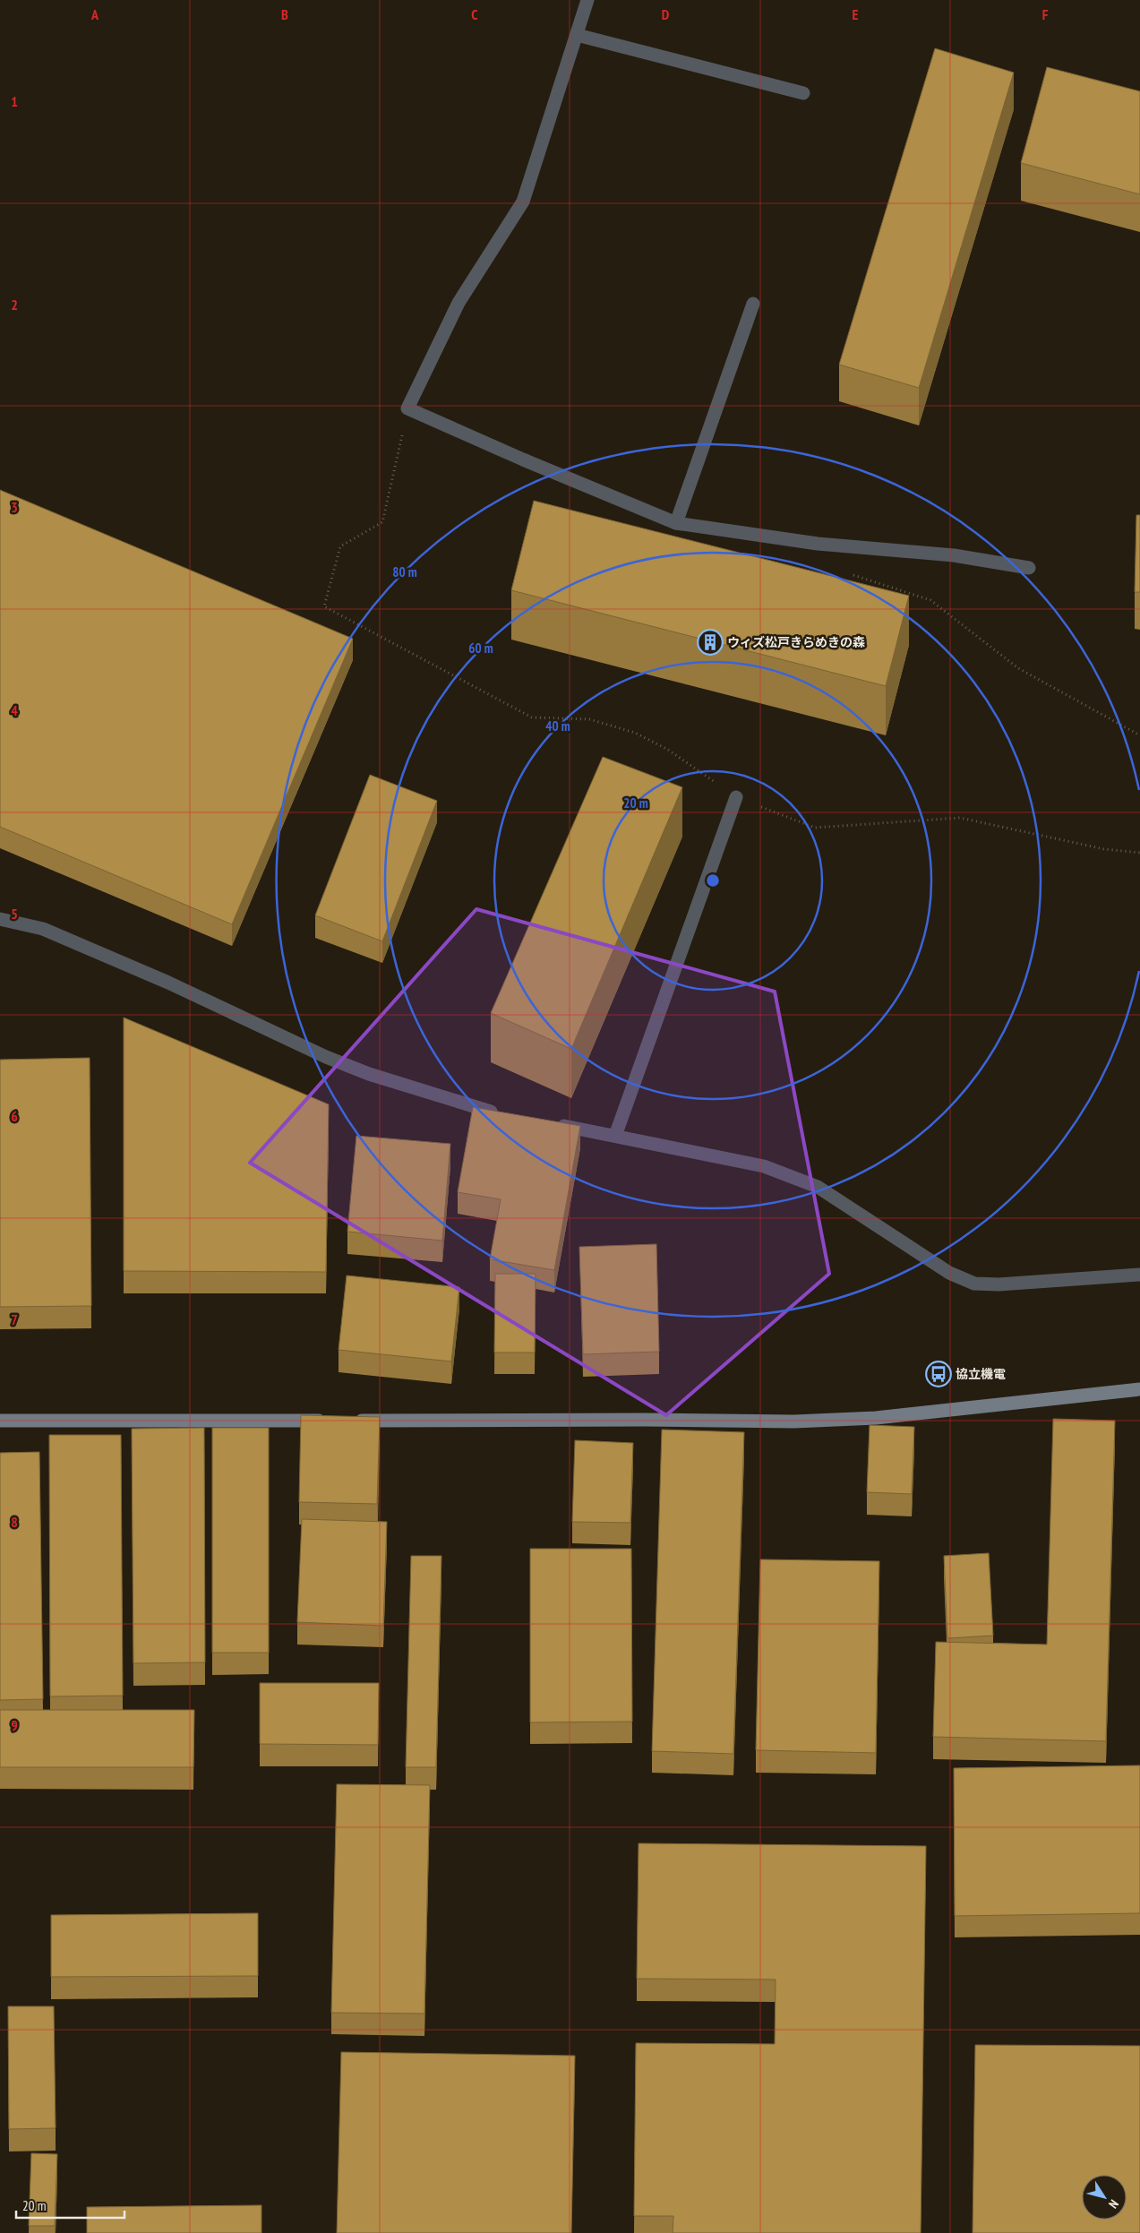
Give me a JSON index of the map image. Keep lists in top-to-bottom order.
{
  "places": {
    "building": ["ウィズ松戸きらめきの森"],
    "bus stop": ["協立機電"]
  },
  "scale_bar": "20 m",
  "north": "bottom right",
  "grid": {
    "columns": [
      "A",
      "B",
      "C",
      "D",
      "E",
      "F"
    ],
    "rows": [
      "1",
      "2",
      "3",
      "4",
      "5",
      "6",
      "7",
      "8",
      "9"
    ]
  },
  "rings": [
    "80 m",
    "60 m",
    "40 m",
    "20 m"
  ]
}
